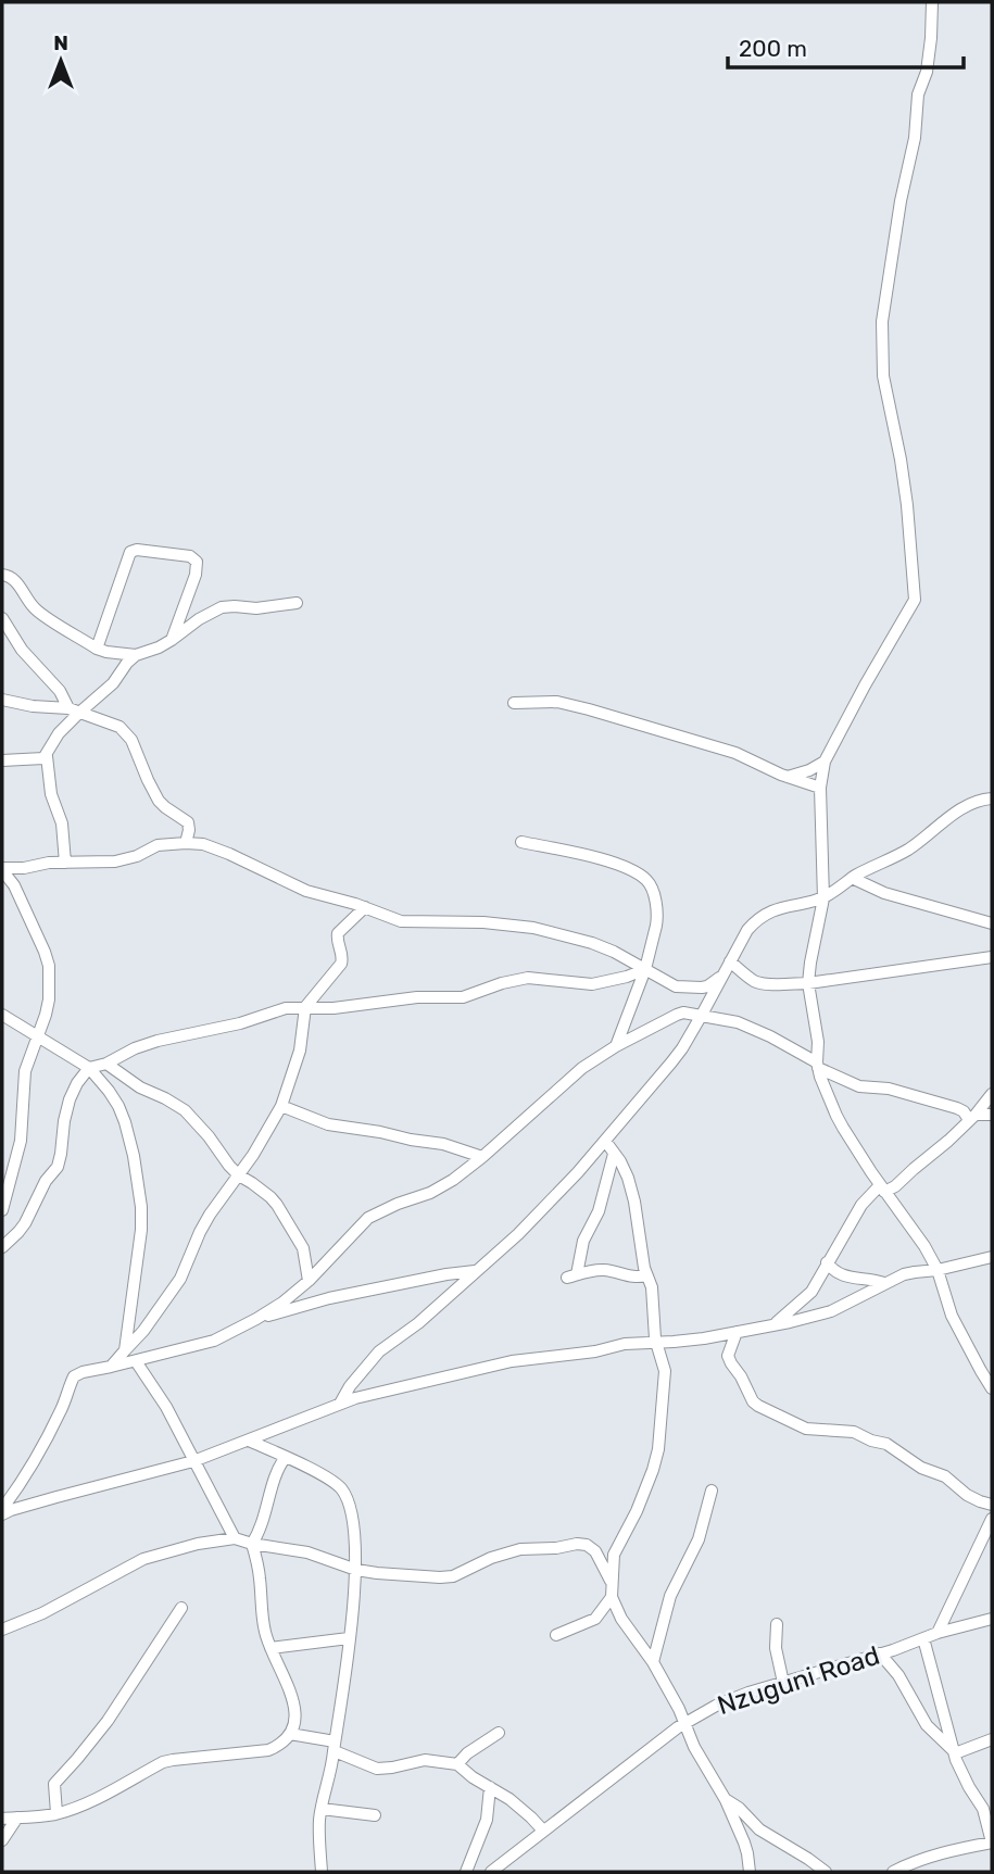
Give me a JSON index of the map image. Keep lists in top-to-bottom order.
{
  "streets": {
    "street": ["Nzuguni Road"]
  },
  "scale_bar": "200 m",
  "north": "top"
}
